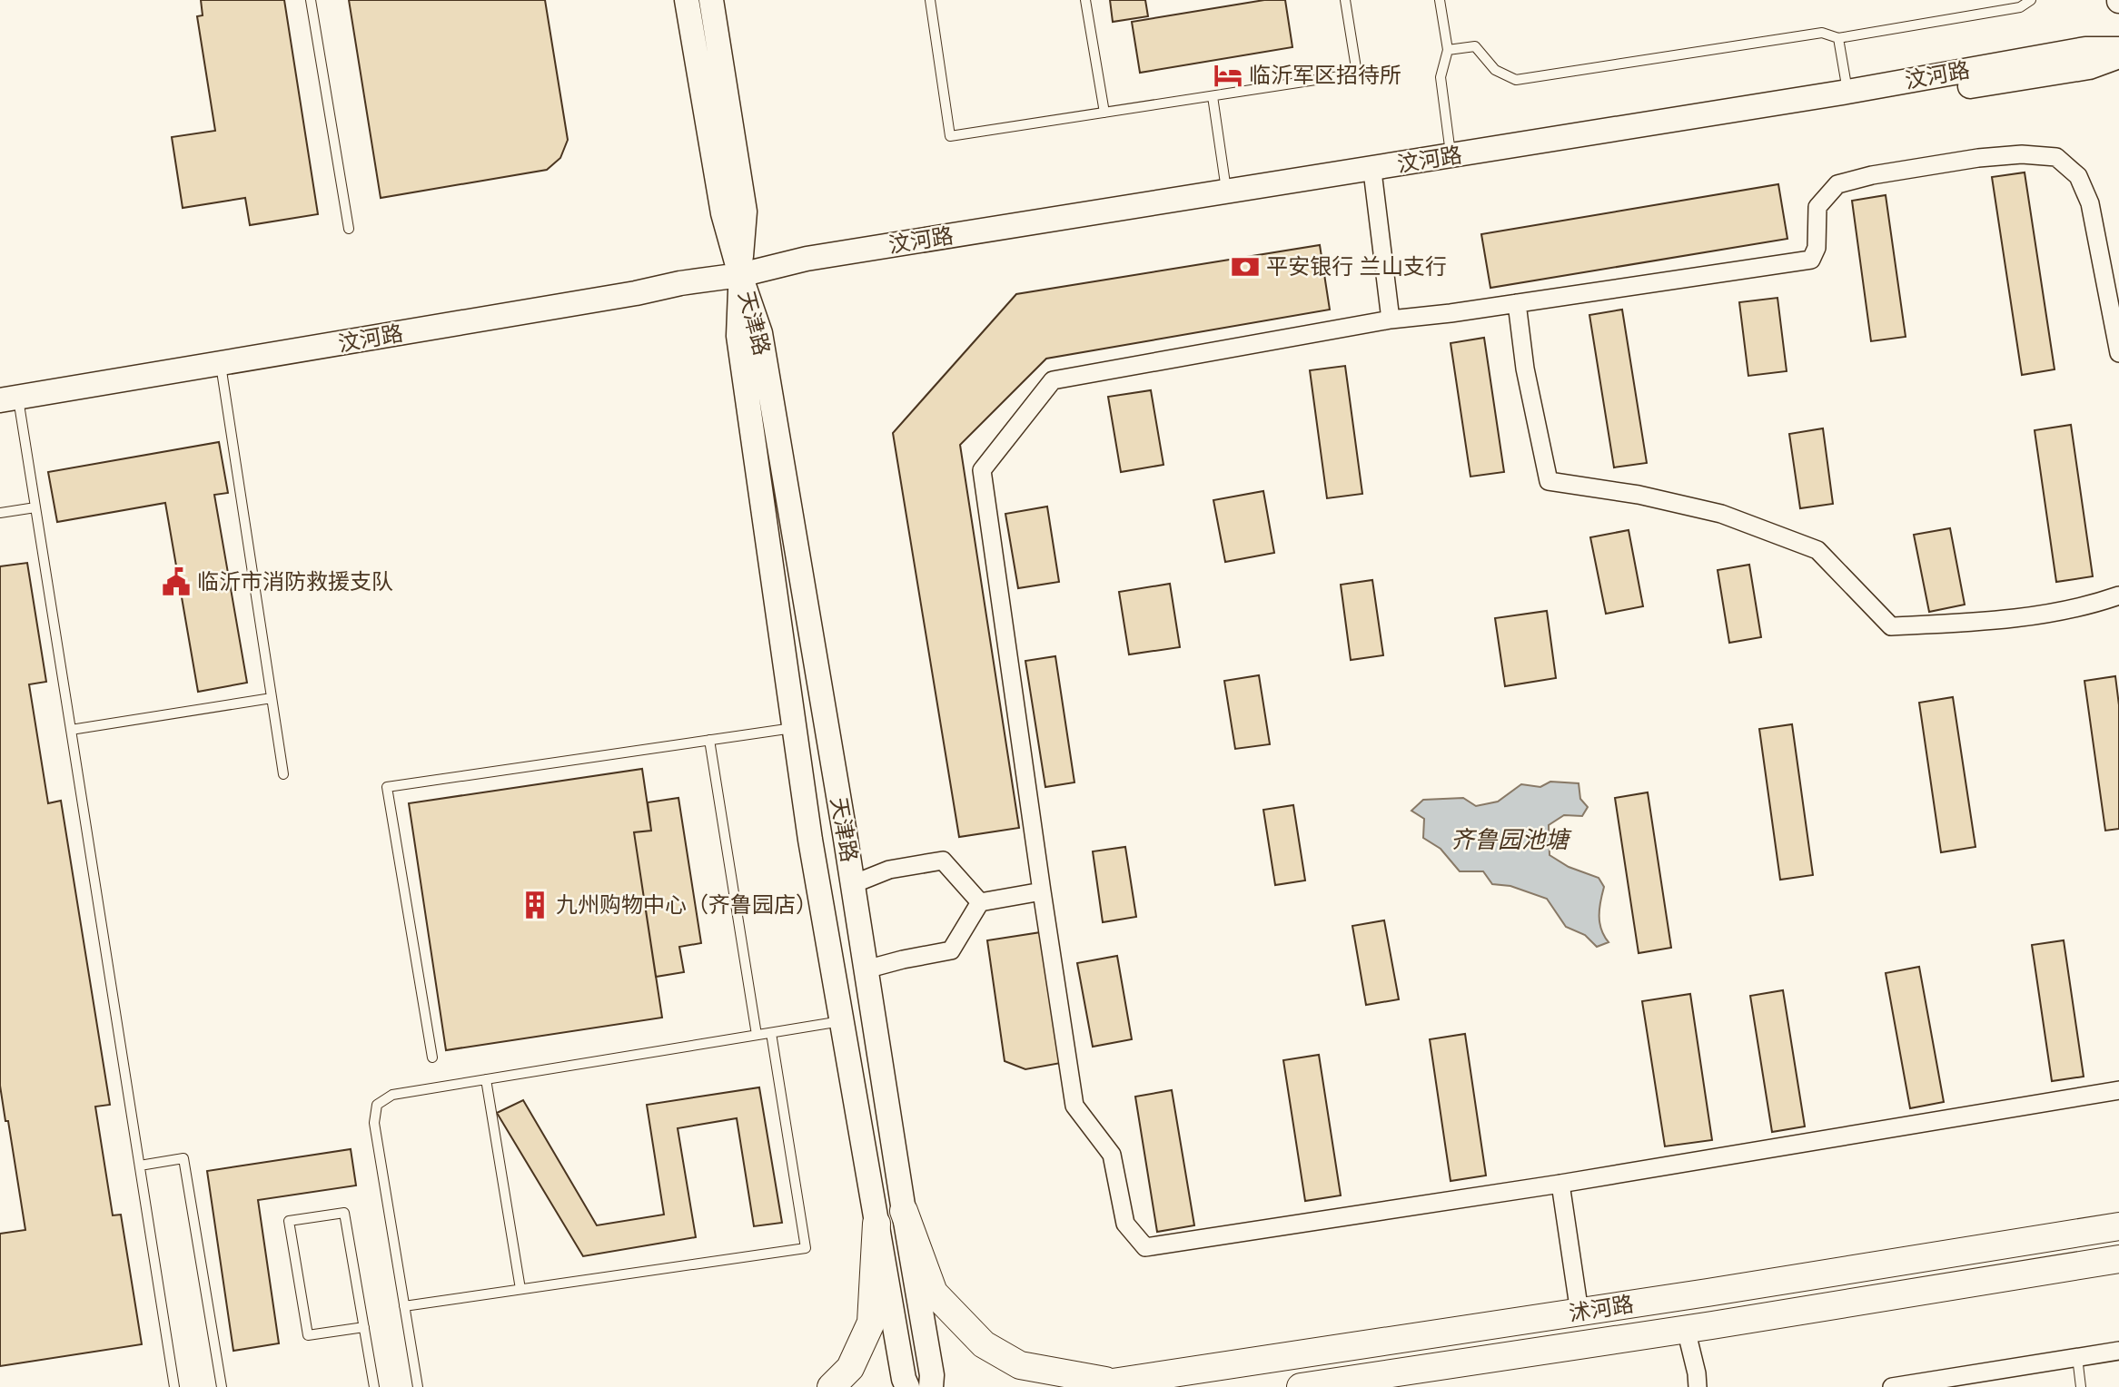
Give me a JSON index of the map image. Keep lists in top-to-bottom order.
{
  "streets": {
    "main road": ["沭河路"],
    "street": ["汶河路", "天津路"]
  },
  "crossings": [
    ["汶河路", "天津路"]
  ],
  "water": ["齐鲁园池塘"],
  "places": {
    "hotel": ["临沂军区招待所"],
    "bank": ["平安银行 兰山支行"],
    "public building": ["临沂市消防救援支队"],
    "building": ["九州购物中心（齐鲁园店）"]
  }
}
